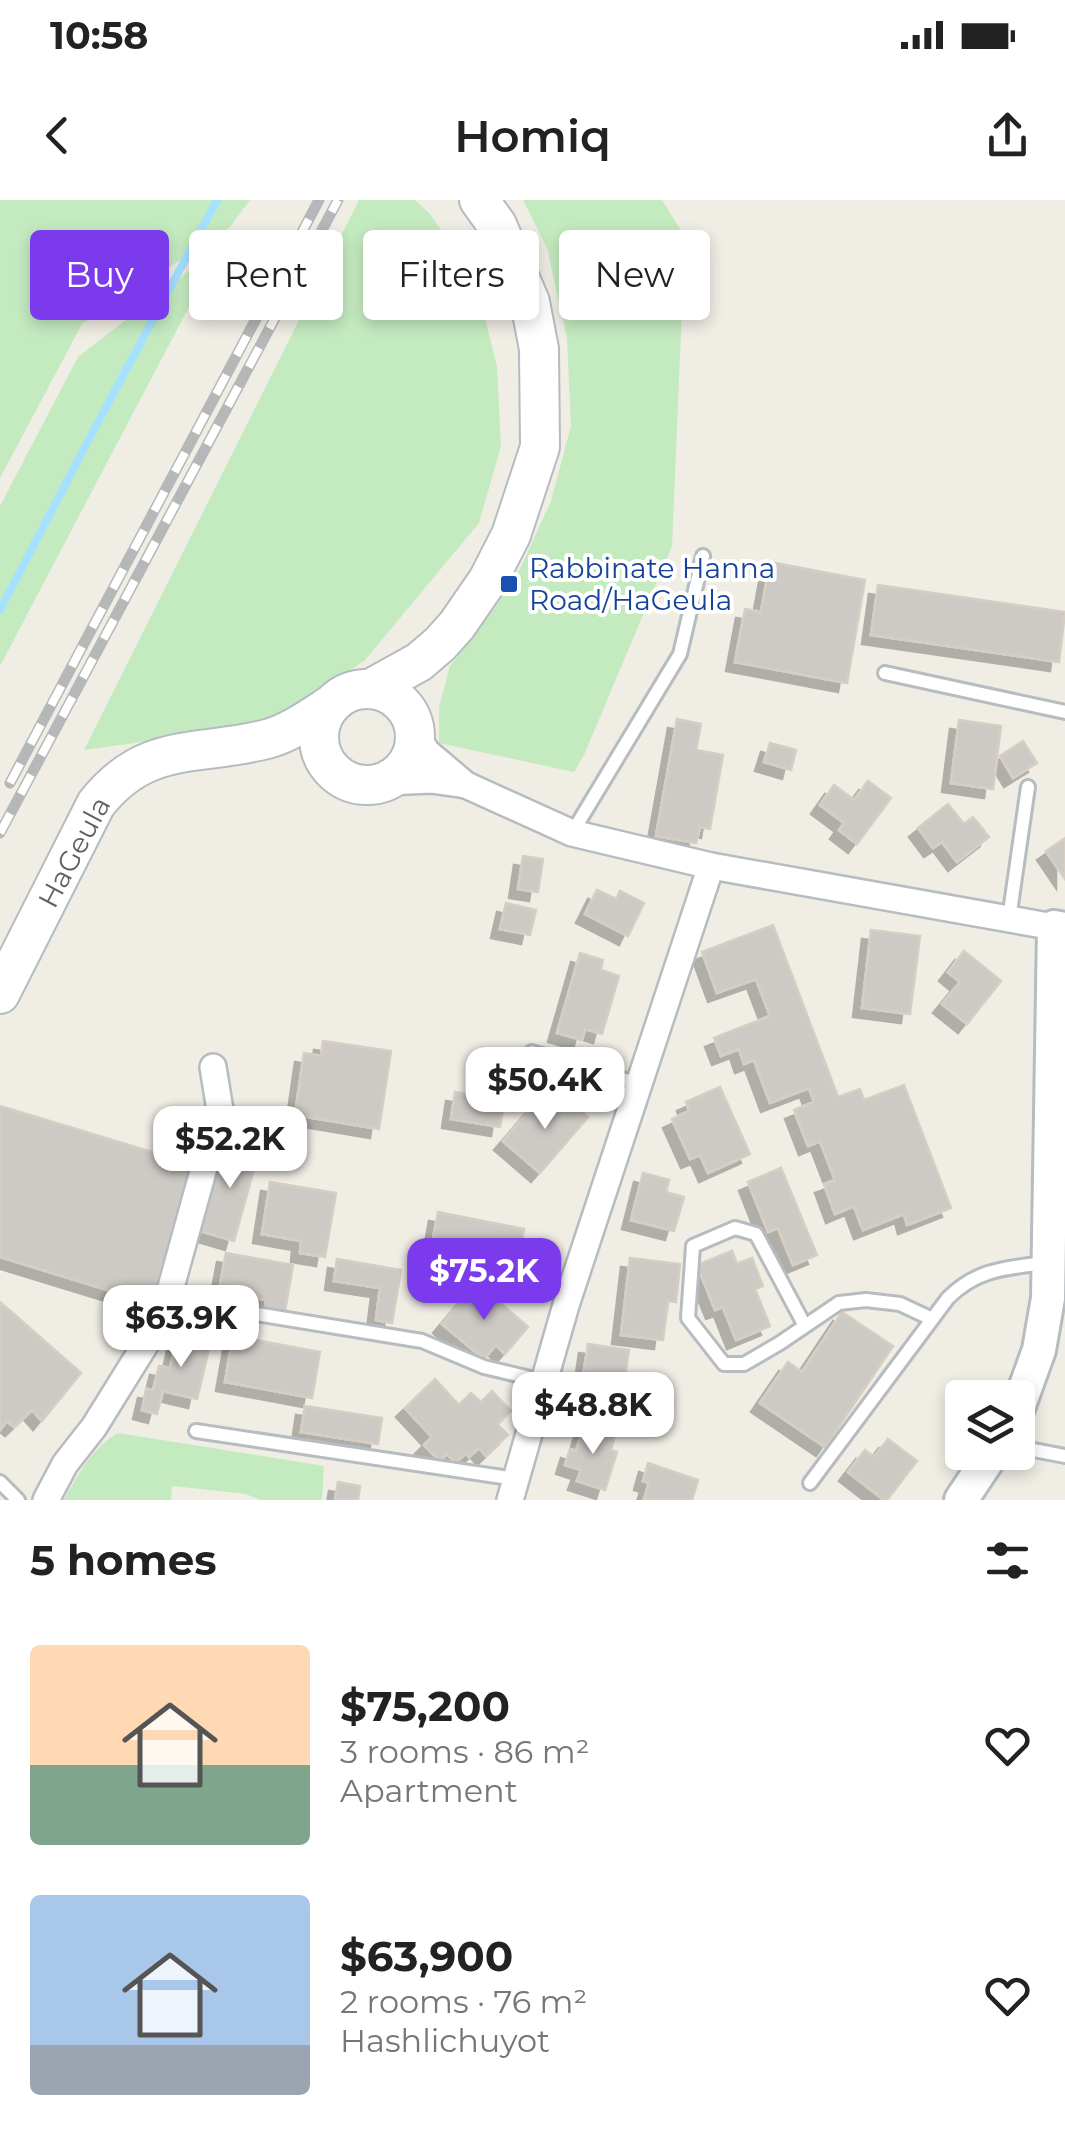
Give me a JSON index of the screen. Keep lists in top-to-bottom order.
{
  "streets": {
    "main road": ["HaGeula"]
  },
  "places": {
    "transit": ["Rabbinate Hanna Road/HaGeula"]
  },
  "page": {
    "status": "10:58",
    "header": "Homiq",
    "chip": [
      "Buy",
      "Rent",
      "Filters",
      "New"
    ],
    "price": [
      "$50.4K",
      "$52.2K",
      "$75.2K",
      "$63.9K",
      "$48.8K"
    ],
    "heading": "5 homes",
    "list": [
      {
        "name": "$75,200",
        "note": "3 rooms · 86 m² · Apartment"
      },
      {
        "name": "$63,900",
        "note": "2 rooms · 76 m² · Hashlichuyot"
      }
    ]
  }
}
